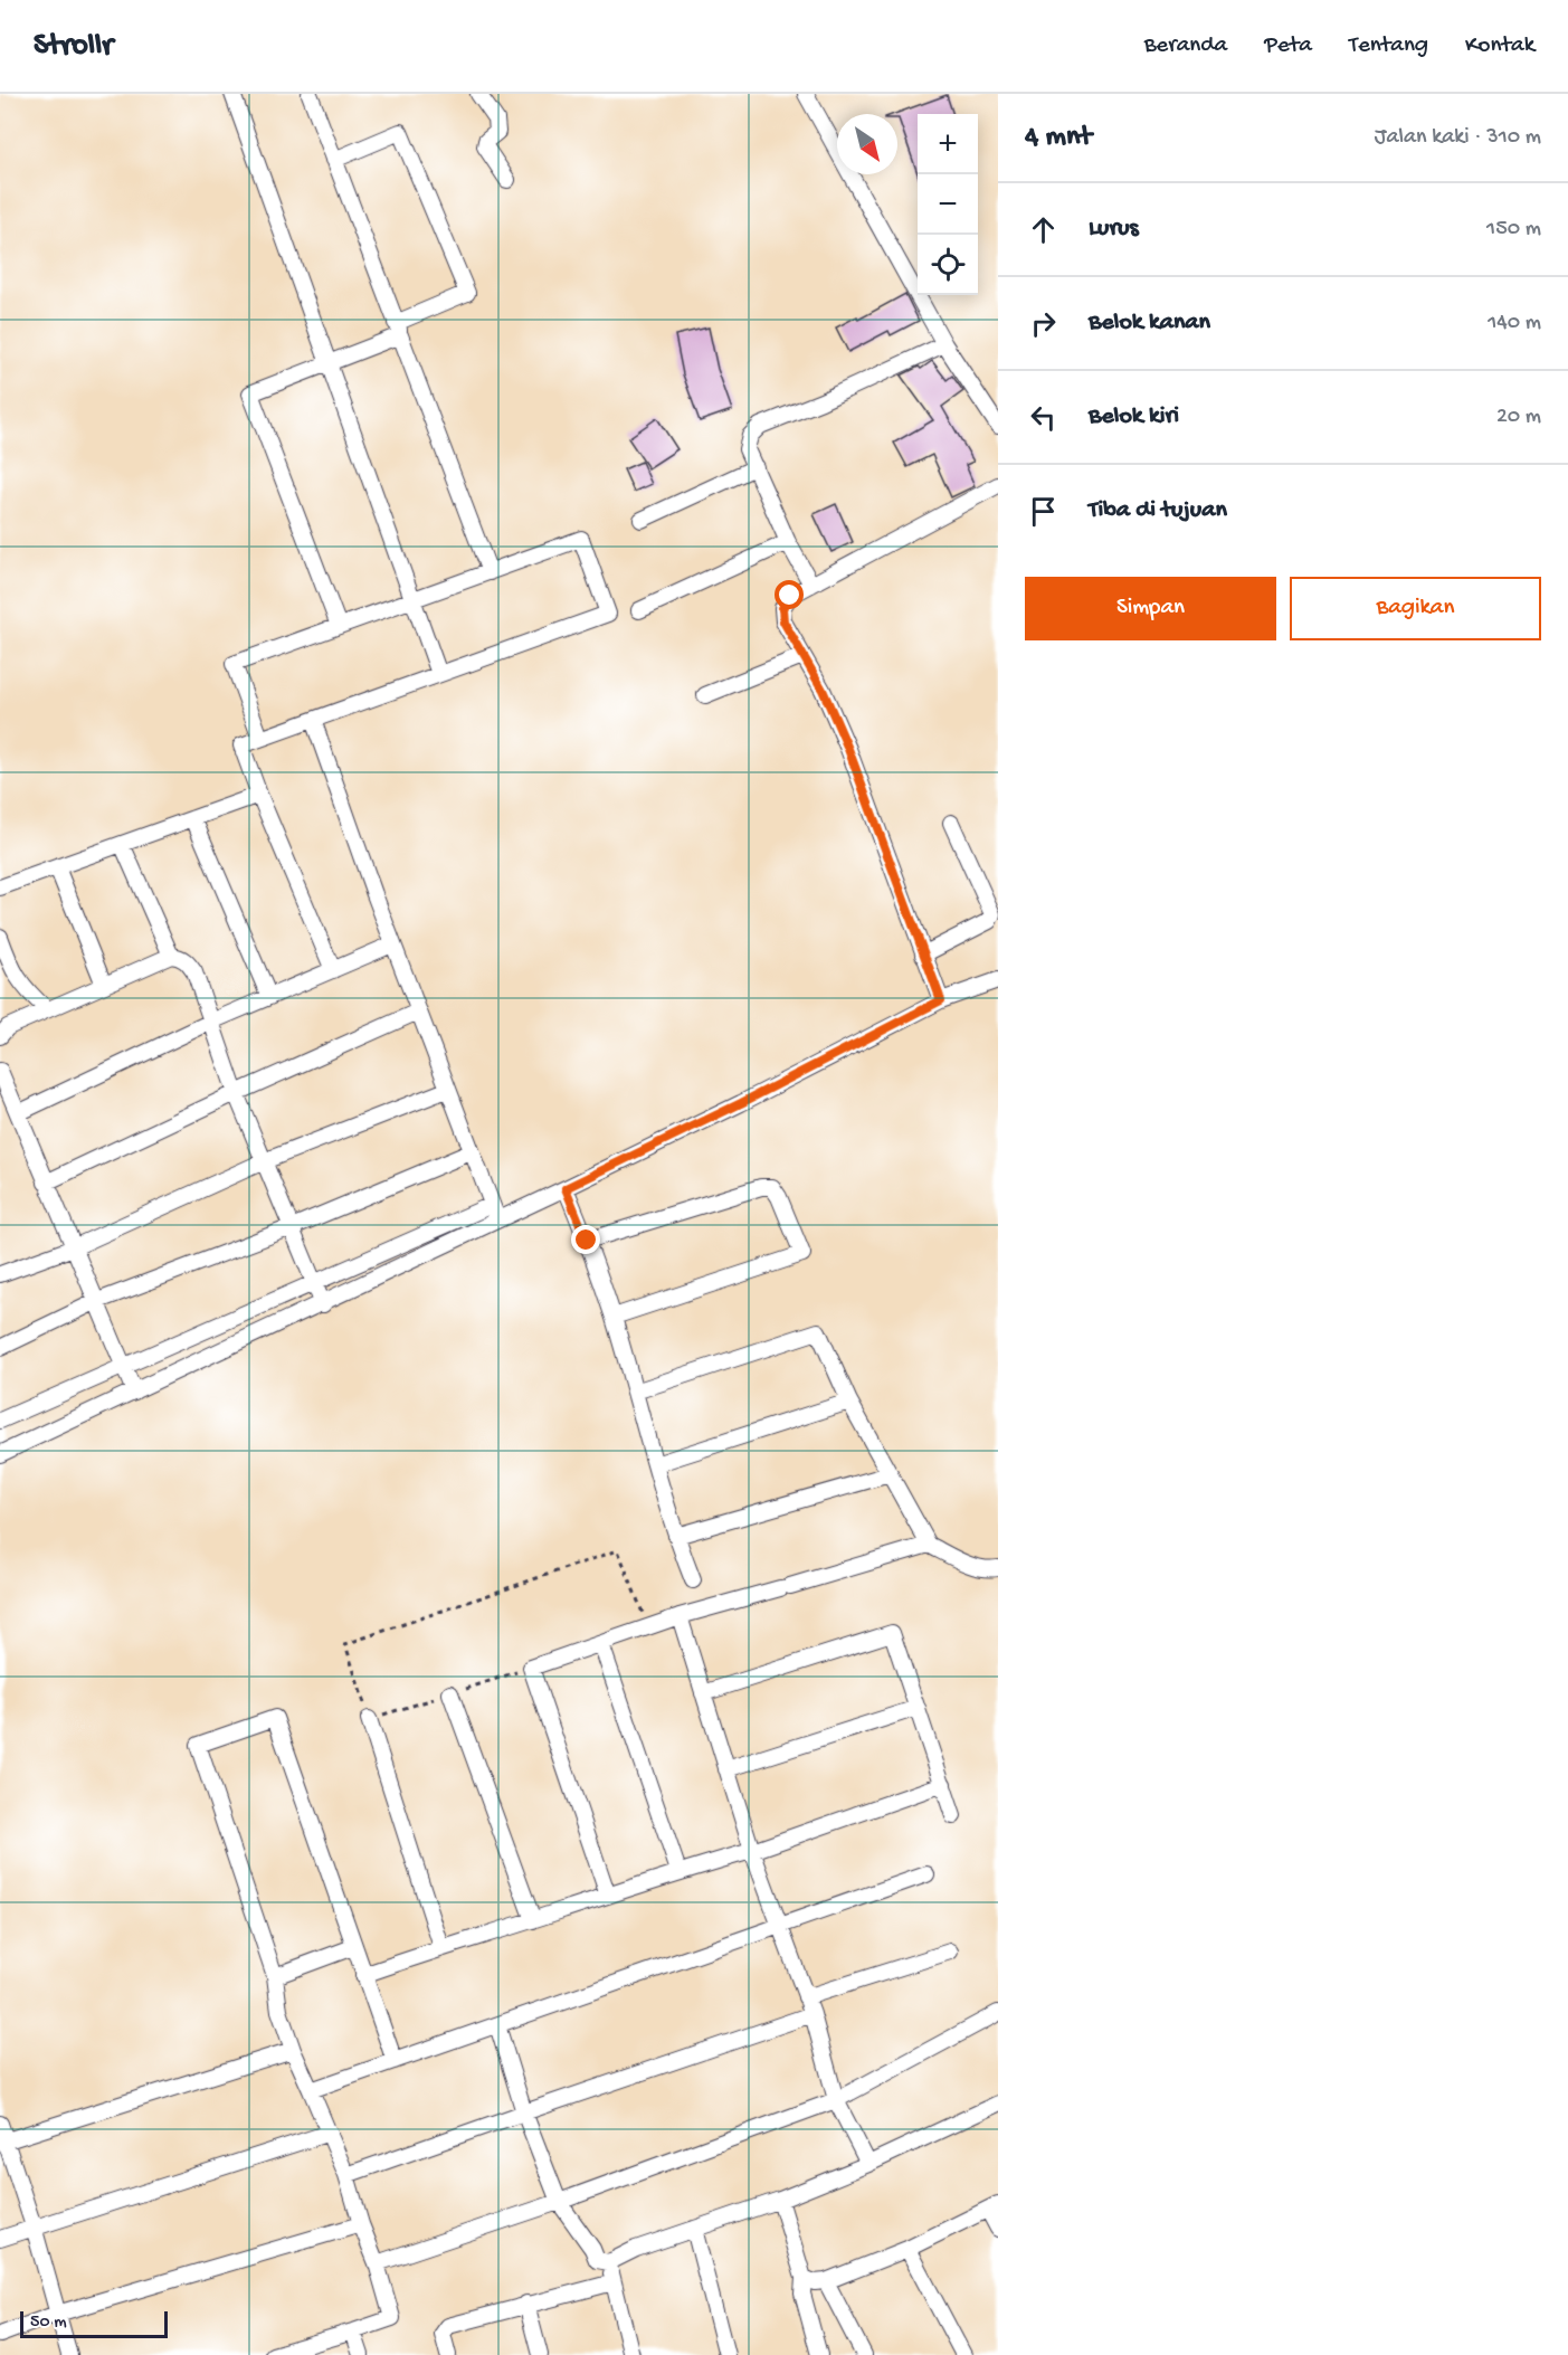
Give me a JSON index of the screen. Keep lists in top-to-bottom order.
{
  "scale_bar": "50 m",
  "north": "bottom right",
  "page": {
    "header": "Strollr",
    "nav": [
      "Beranda",
      "Peta",
      "Tentang",
      "Kontak"
    ],
    "heading": ["4 mnt", "Jalan kaki · 310 m"],
    "map_buttons": ["+", "−"],
    "list": [
      ["Lurus", "150 m"],
      ["Belok kanan", "140 m"],
      ["Belok kiri", "20 m"],
      "Tiba di tujuan"
    ],
    "buttons": ["Simpan", "Bagikan"],
    "scale": "50 m"
  }
}
